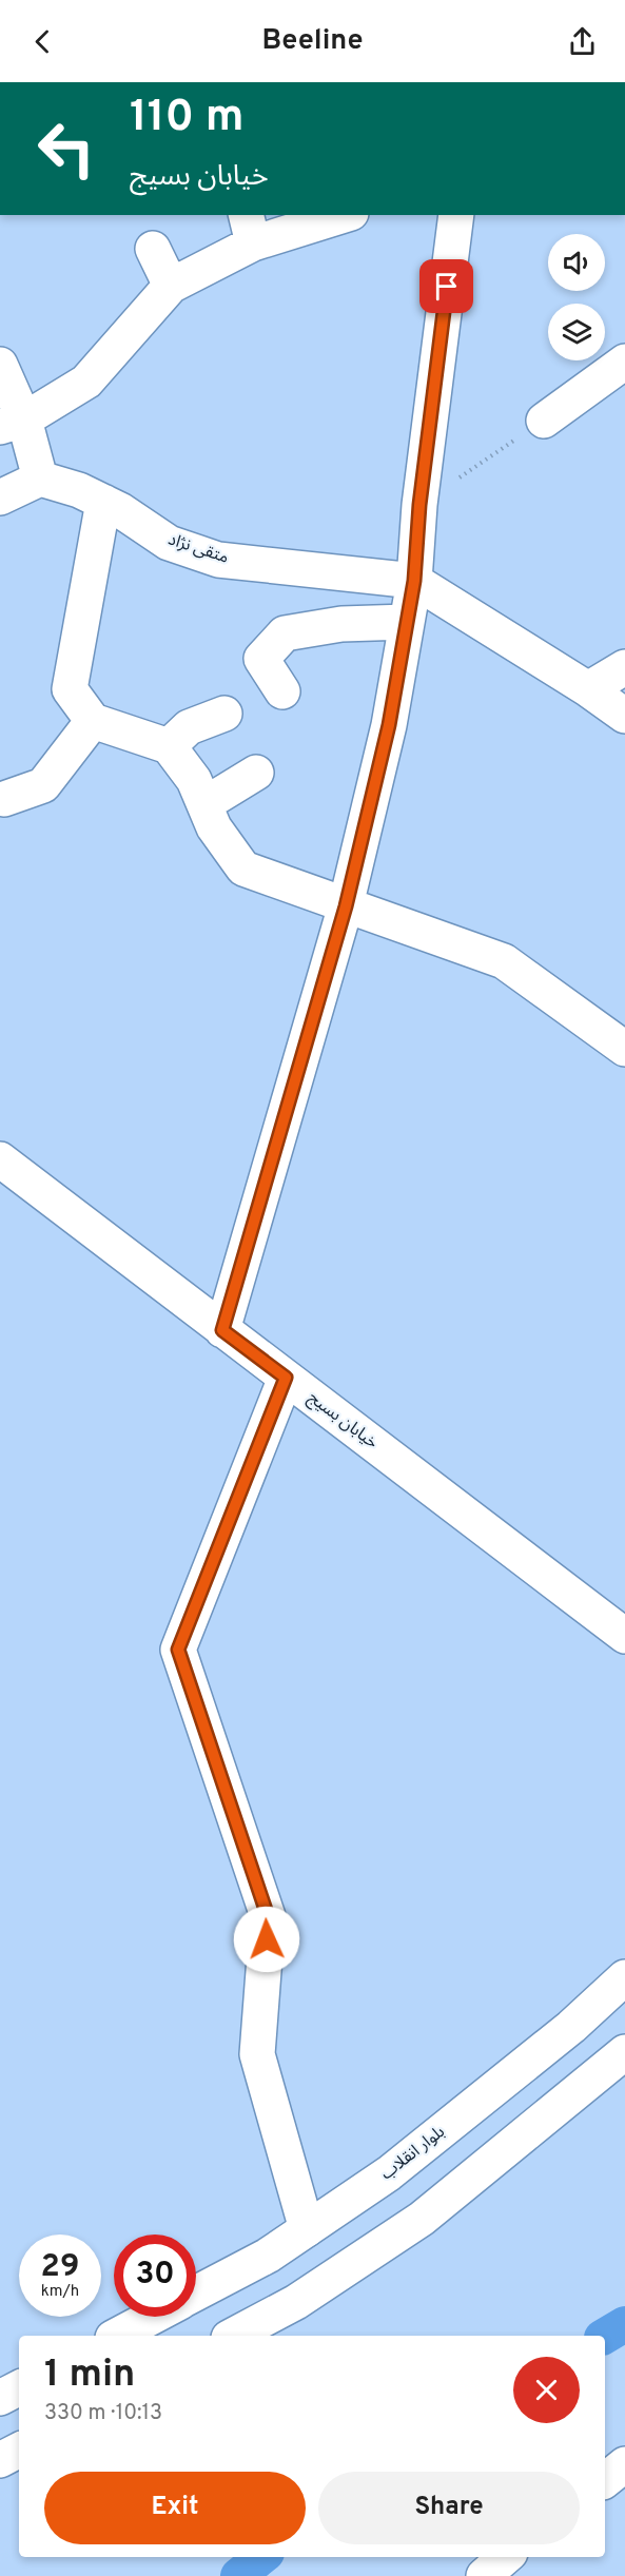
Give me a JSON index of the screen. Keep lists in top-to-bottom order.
{
  "streets": {
    "street": ["متقی نژاد", "خیابان بسیج", "بلوار انقلاب"]
  },
  "page": {
    "header": "Beeline",
    "turn": ["110 m", "خیابان بسیج"],
    "speed": "29 km/h",
    "limit": "30",
    "heading": ["1 min", "330 m · 10:13"],
    "buttons": ["Exit", "Share"]
  }
}
